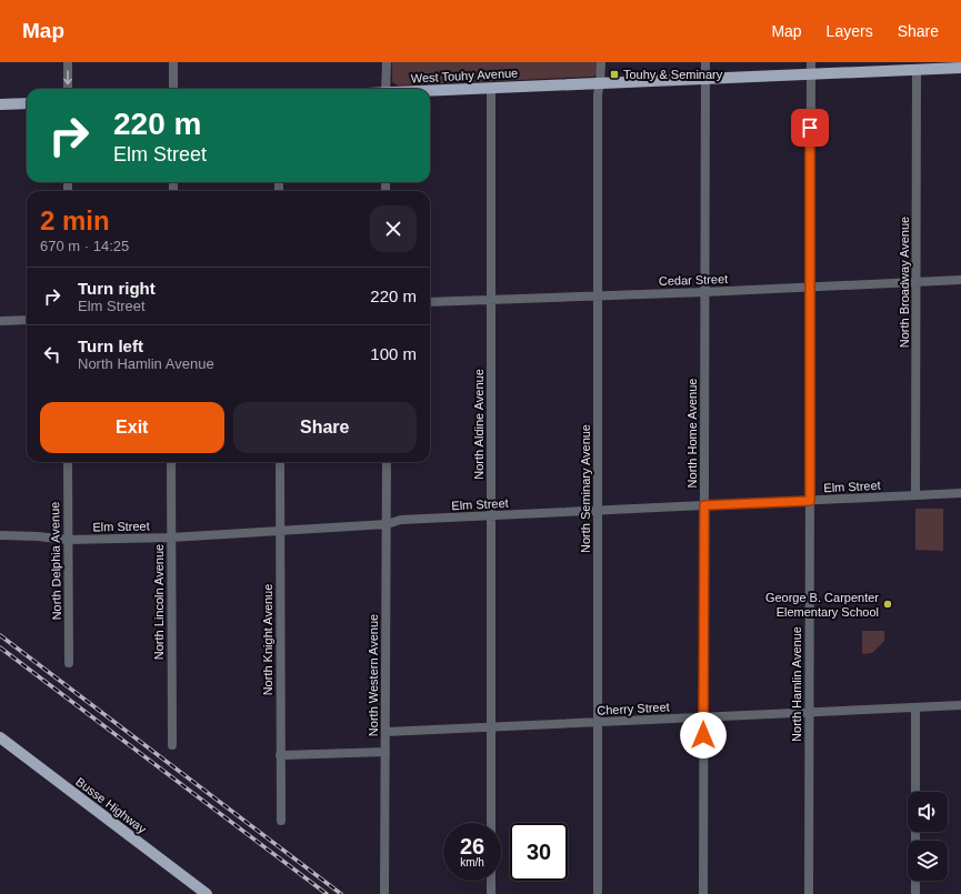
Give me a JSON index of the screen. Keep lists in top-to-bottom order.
{
  "streets": {
    "main road": ["West Touhy Avenue", "Busse Highway"],
    "street": [
      "Cedar Street",
      "North Broadway Avenue",
      "North Aldine Avenue",
      "North Home Avenue",
      "Elm Street",
      "North Seminary Avenue",
      "North Delphia Avenue",
      "North Lincoln Avenue",
      "North Knight Avenue",
      "North Western Avenue",
      "North Hamlin Avenue",
      "Cherry Street"
    ]
  },
  "crossings": [
    ["West Touhy Avenue", "North Broadway Avenue"],
    ["West Touhy Avenue", "North Aldine Avenue"],
    ["West Touhy Avenue", "North Home Avenue"],
    ["West Touhy Avenue", "North Seminary Avenue"],
    ["West Touhy Avenue", "North Hamlin Avenue"],
    ["Cedar Street", "North Broadway Avenue"],
    ["Cedar Street", "North Aldine Avenue"],
    ["Cedar Street", "North Home Avenue"],
    ["Cedar Street", "North Seminary Avenue"],
    ["Cedar Street", "North Hamlin Avenue"],
    ["North Broadway Avenue", "Elm Street"],
    ["North Aldine Avenue", "Elm Street"],
    ["North Aldine Avenue", "Cherry Street"],
    ["North Home Avenue", "Elm Street"],
    ["North Home Avenue", "Cherry Street"],
    ["Elm Street", "North Seminary Avenue"],
    ["Elm Street", "North Delphia Avenue"],
    ["Elm Street", "North Lincoln Avenue"],
    ["Elm Street", "North Knight Avenue"],
    ["Elm Street", "North Western Avenue"],
    ["Elm Street", "North Hamlin Avenue"],
    ["North Seminary Avenue", "Cherry Street"],
    ["North Western Avenue", "Cherry Street"],
    ["North Hamlin Avenue", "Cherry Street"]
  ],
  "places": {
    "transit": ["Touhy & Seminary"],
    "other": ["George B. Carpenter Elementary School"]
  },
  "page": {
    "header": "Map",
    "nav": ["Map", "Layers", "Share"],
    "turn": ["220 m", "Elm Street"],
    "heading": ["2 min", "670 m · 14:25"],
    "list": [
      {
        "name": "Turn right",
        "note": "Elm Street",
        "value": "220 m"
      },
      {
        "name": "Turn left",
        "note": "North Hamlin Avenue",
        "value": "100 m"
      }
    ],
    "buttons": ["Exit", "Share"],
    "speed": "26 km/h",
    "limit": "30"
  }
}
